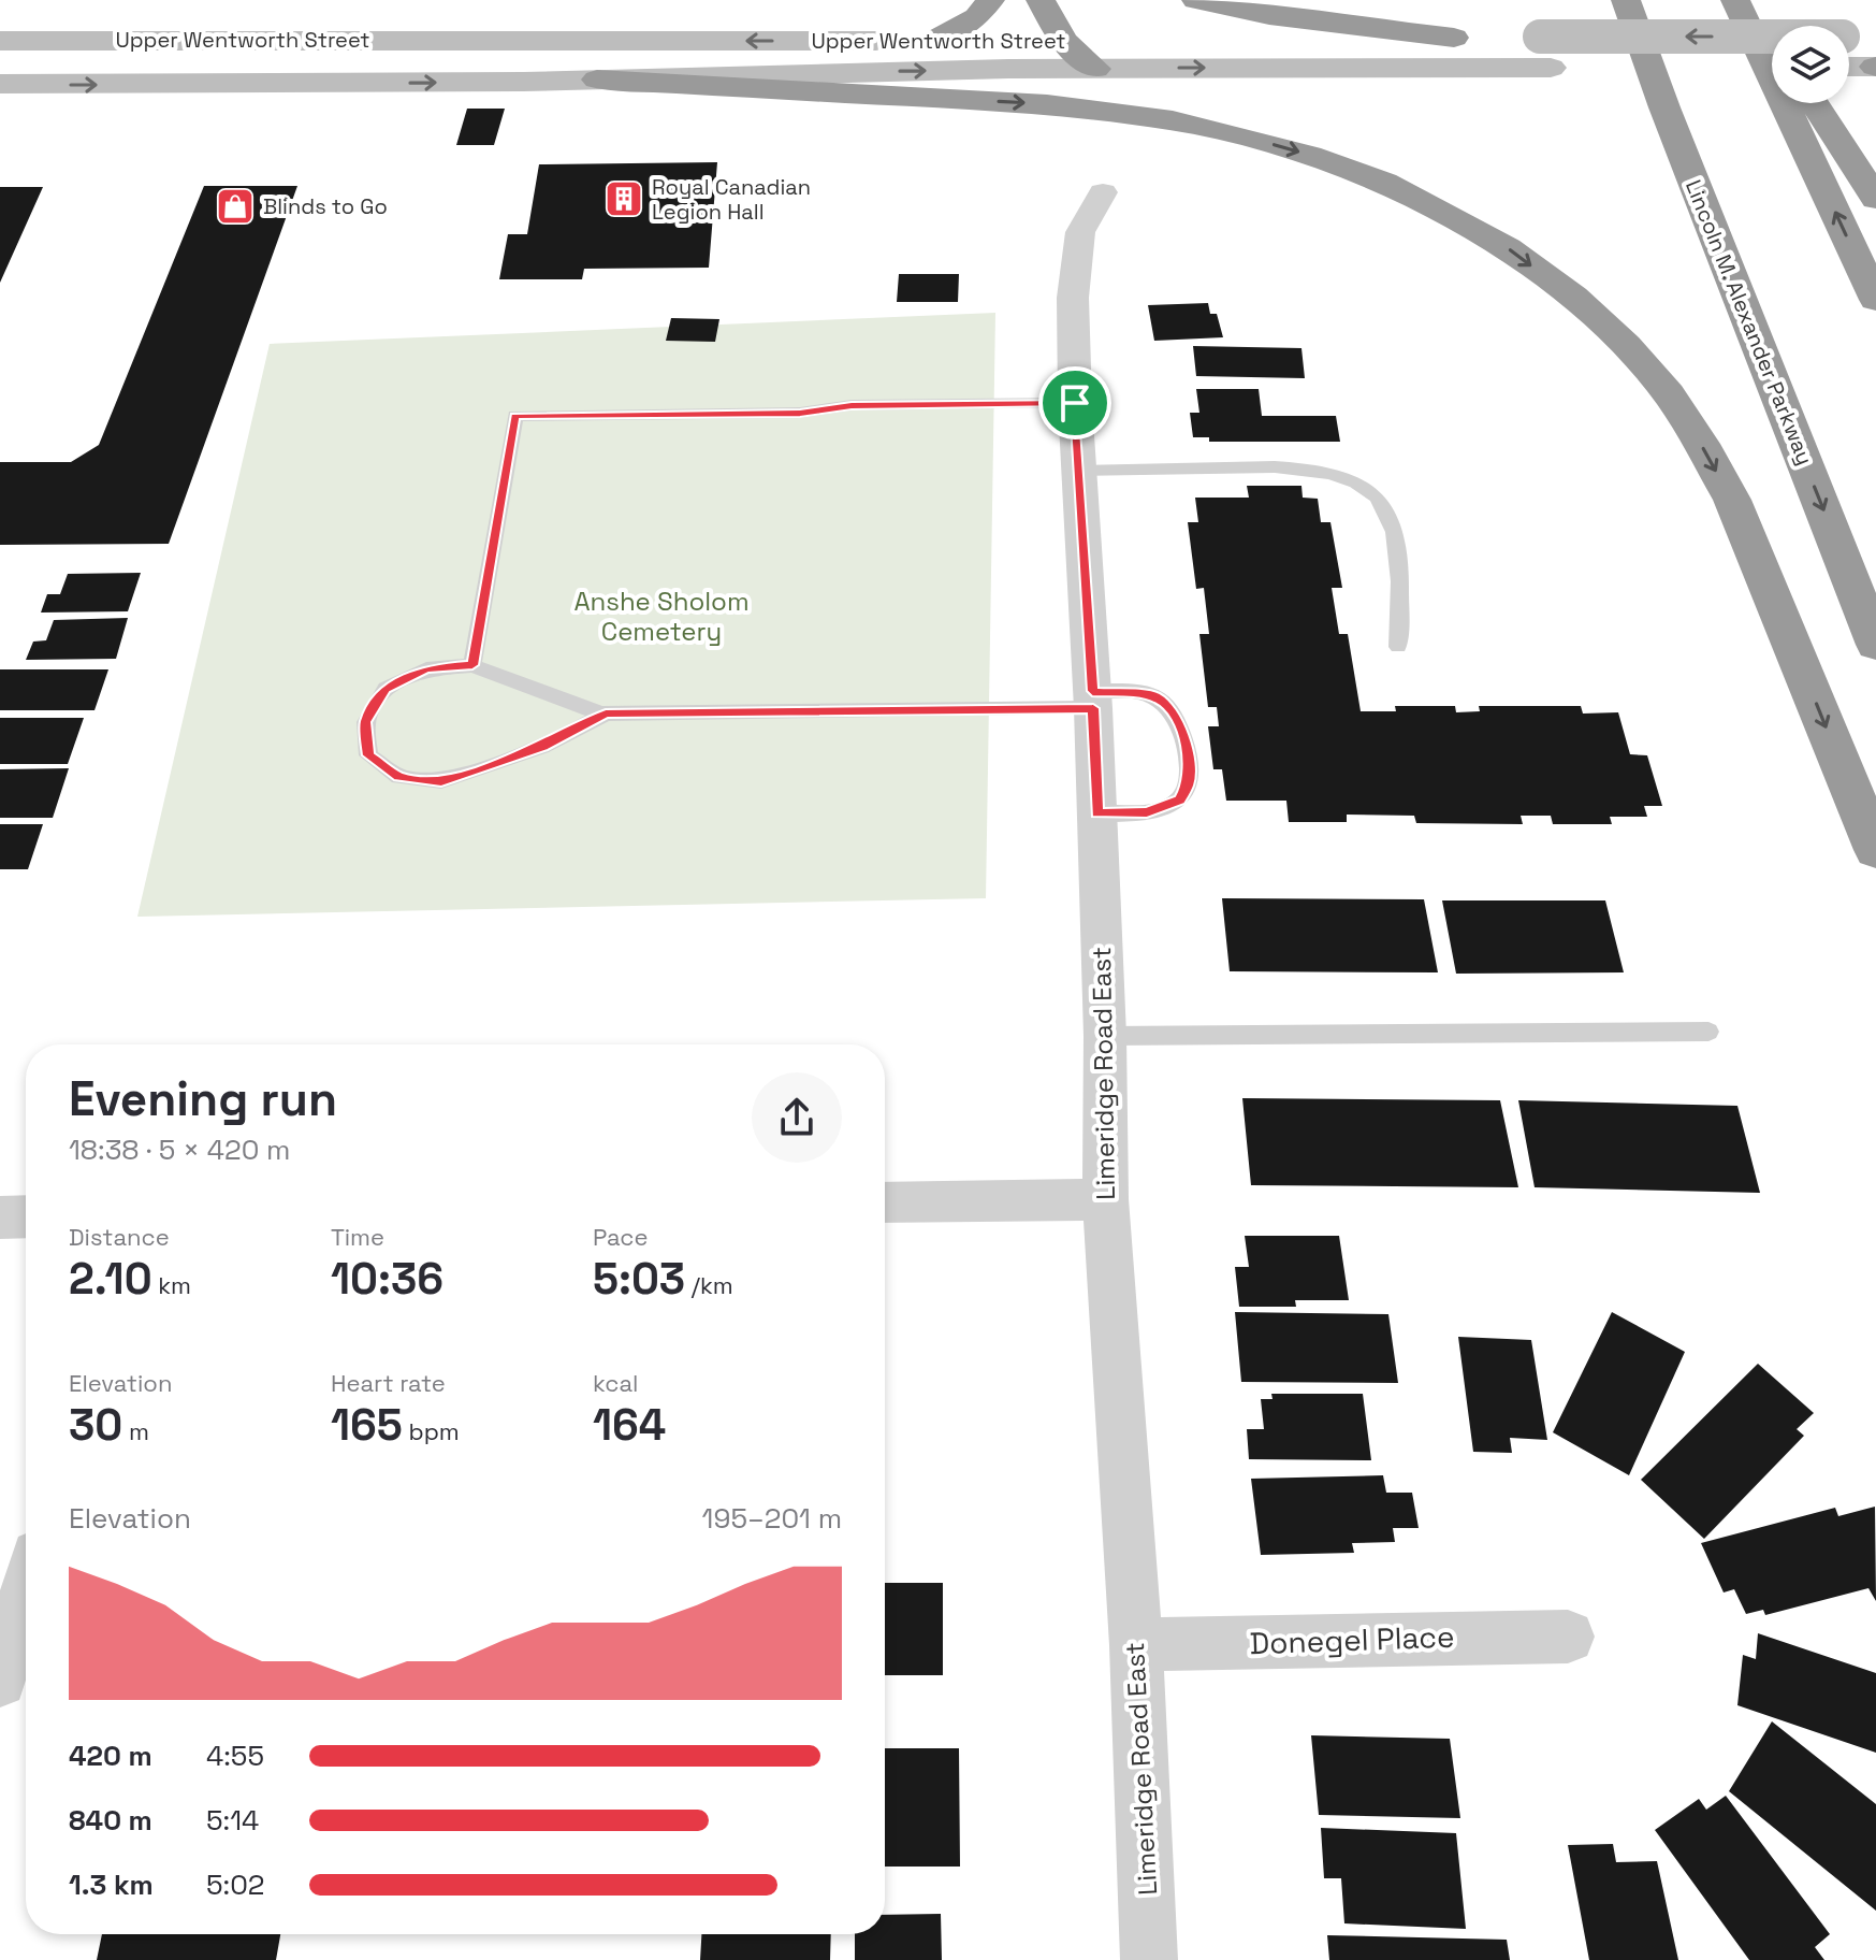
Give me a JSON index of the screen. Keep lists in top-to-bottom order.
{
  "streets": {
    "highway": ["Lincoln M. Alexander Parkway"],
    "main road": ["Upper Wentworth Street"],
    "street": ["Limeridge Road East", "Donegel Place"]
  },
  "crossings": [
    ["Limeridge Road East", "Donegel Place"]
  ],
  "parks": ["Anshe Sholom Cemetery"],
  "places": {
    "building": ["Royal Canadian Legion Hall"],
    "shop": ["Blinds to Go"]
  },
  "page": {
    "heading": ["Evening run", "18:38 · 5 × 420 m"],
    "stats": [
      ["Distance", "2.10 km"],
      ["Time", "10:36"],
      ["Pace", "5:03 /km"],
      ["Elevation", "30 m"],
      ["Heart rate", "165 bpm"],
      ["kcal", "164"]
    ],
    "chart": ["Elevation", "195–201 m"],
    "list": [
      {
        "name": "420 m",
        "note": "4:55"
      },
      {
        "name": "840 m",
        "note": "5:14"
      },
      {
        "name": "1.3 km",
        "note": "5:02"
      }
    ]
  }
}
